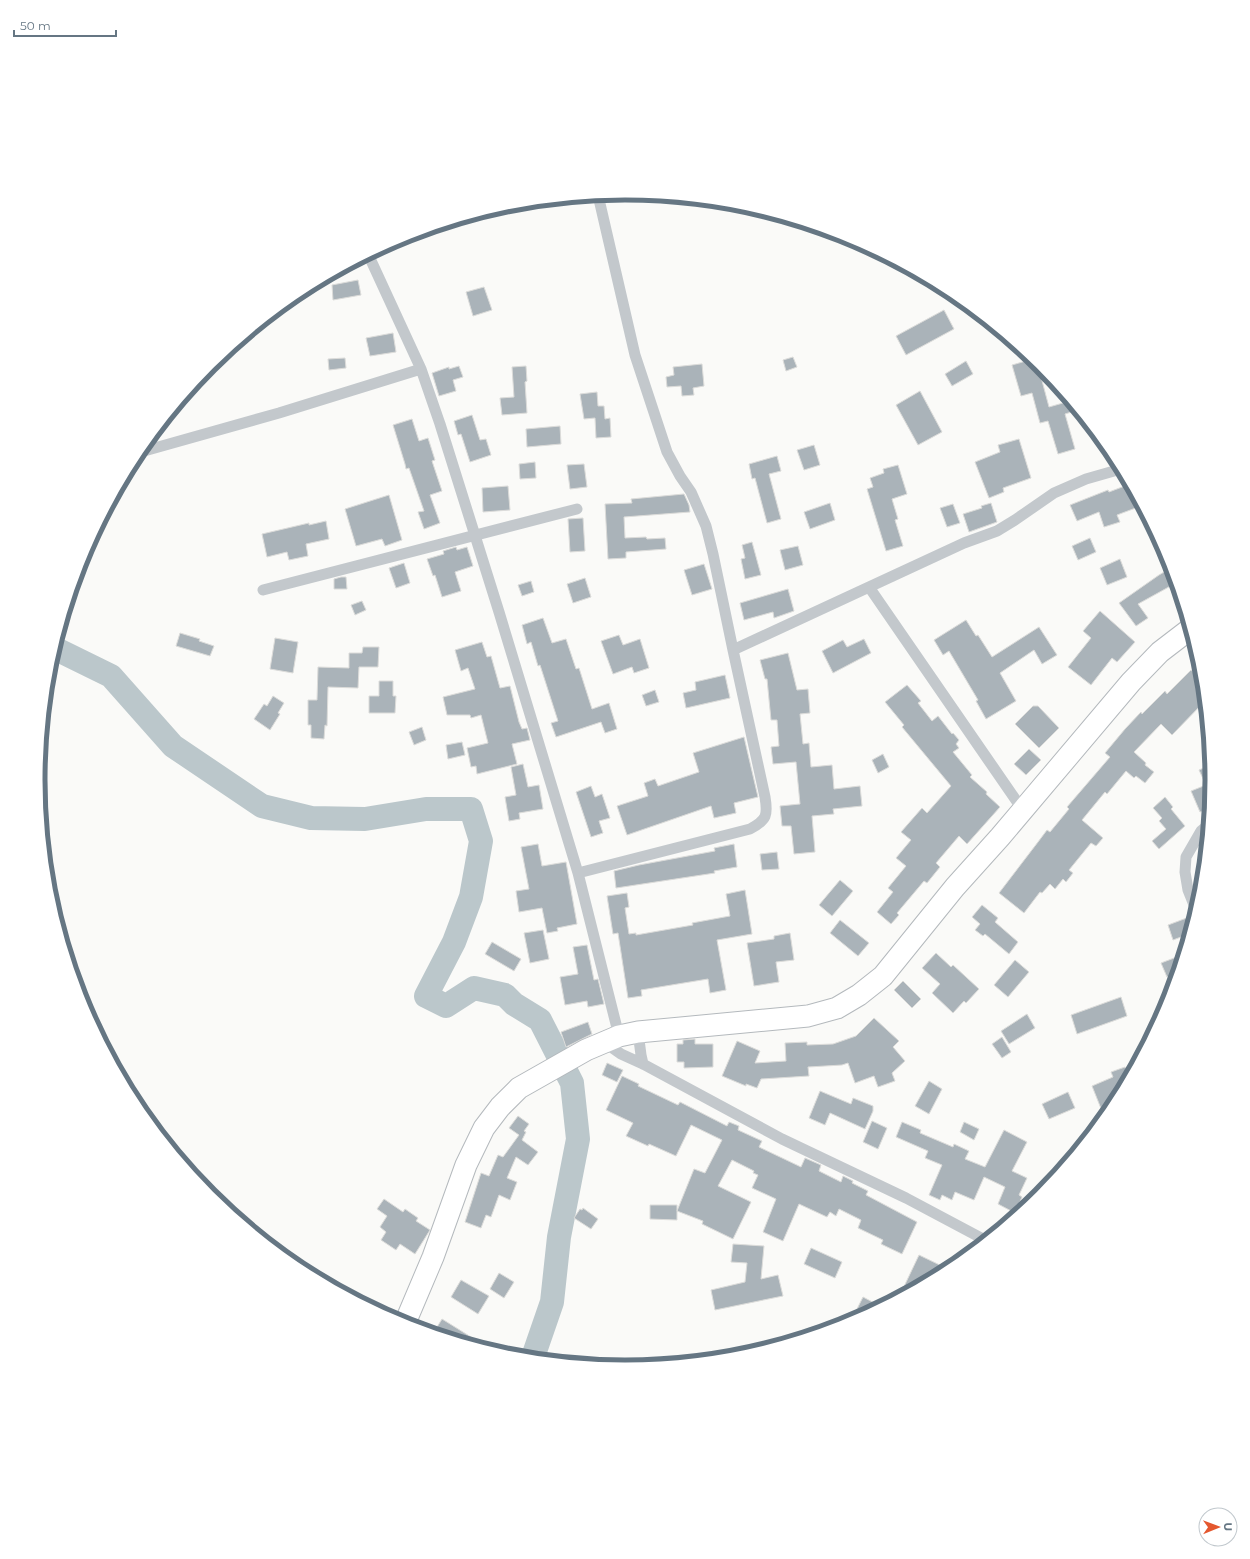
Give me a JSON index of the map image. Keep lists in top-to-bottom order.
{
  "scale_bar": "50 m",
  "north": "right"
}
